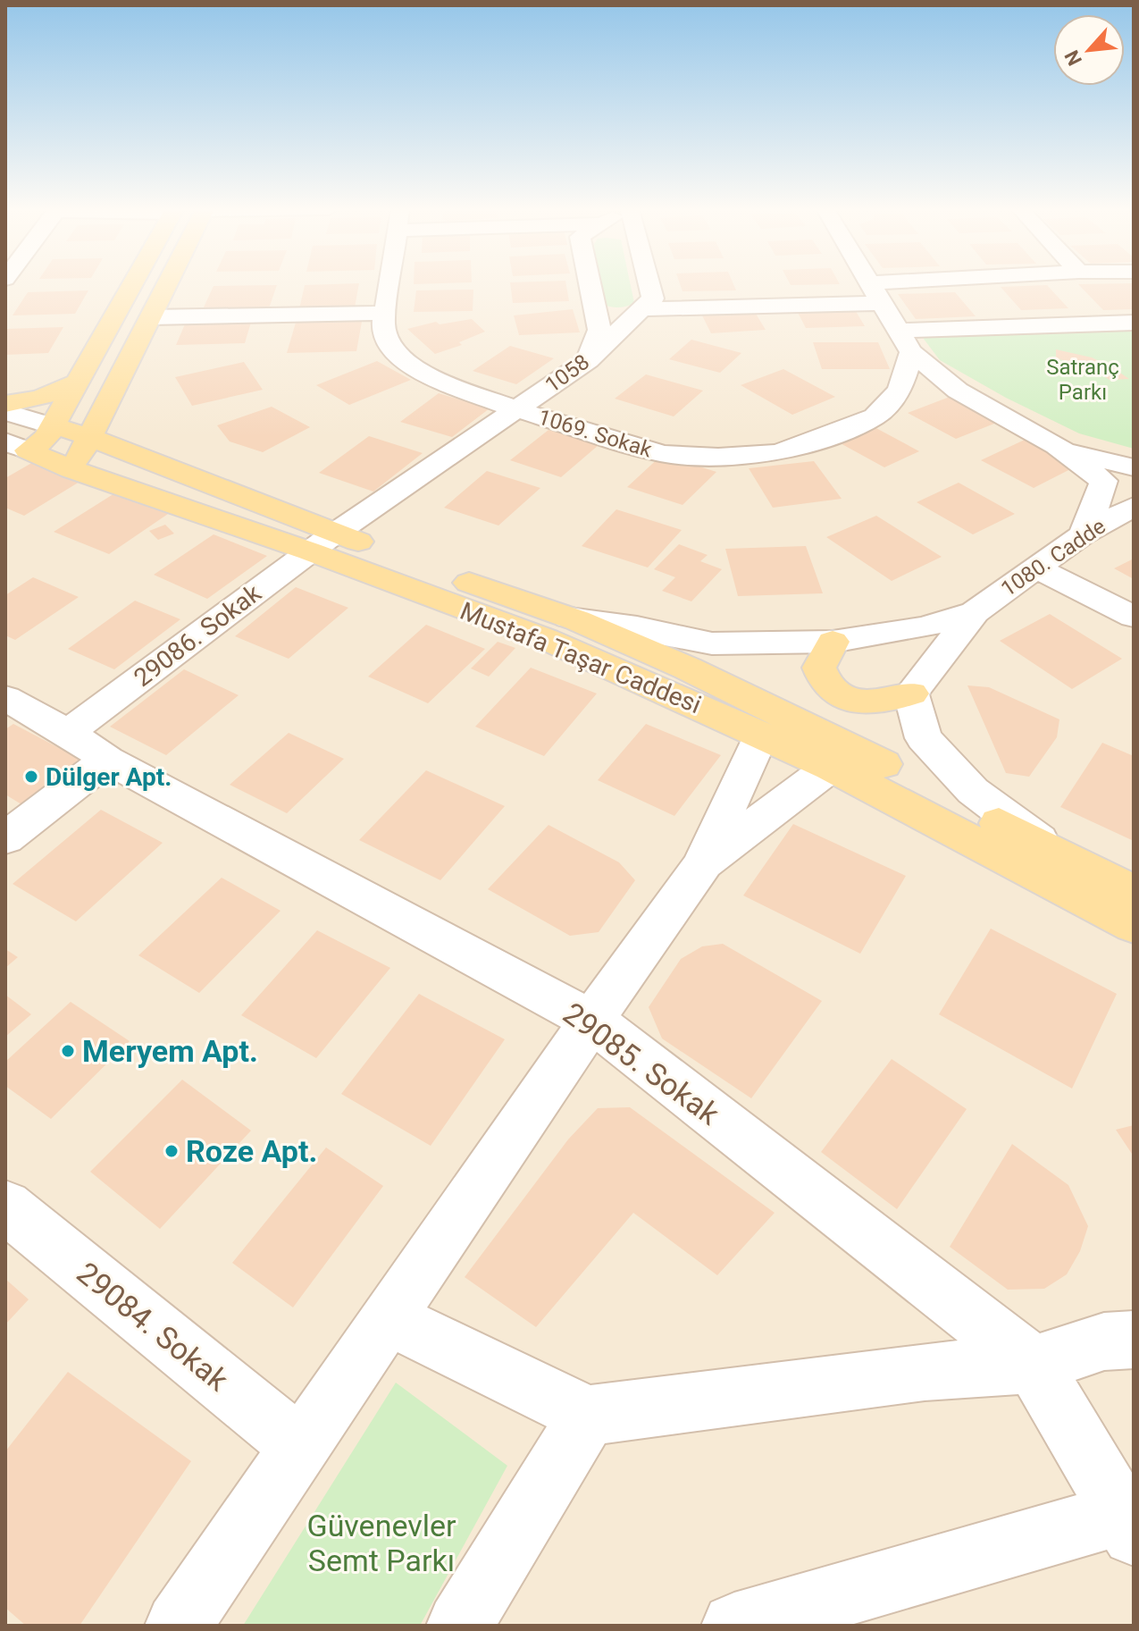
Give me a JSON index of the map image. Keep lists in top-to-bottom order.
{
  "streets": {
    "main road": ["Mustafa Taşar Caddesi"],
    "street": [
      "1058",
      "1069. Sokak",
      "1080. Cadde",
      "29086. Sokak",
      "29085. Sokak",
      "29084. Sokak"
    ]
  },
  "crossings": [
    ["1058", "1069. Sokak"],
    ["1058", "29086. Sokak"],
    ["1058", "Mustafa Taşar Caddesi"],
    ["29086. Sokak", "Mustafa Taşar Caddesi"],
    ["29086. Sokak", "29085. Sokak"]
  ],
  "parks": ["Satranç Parkı", "Güvenevler Semt Parkı"],
  "places": ["Dülger Apt.", "Meryem Apt.", "Roze Apt."],
  "north": "bottom left"
}
